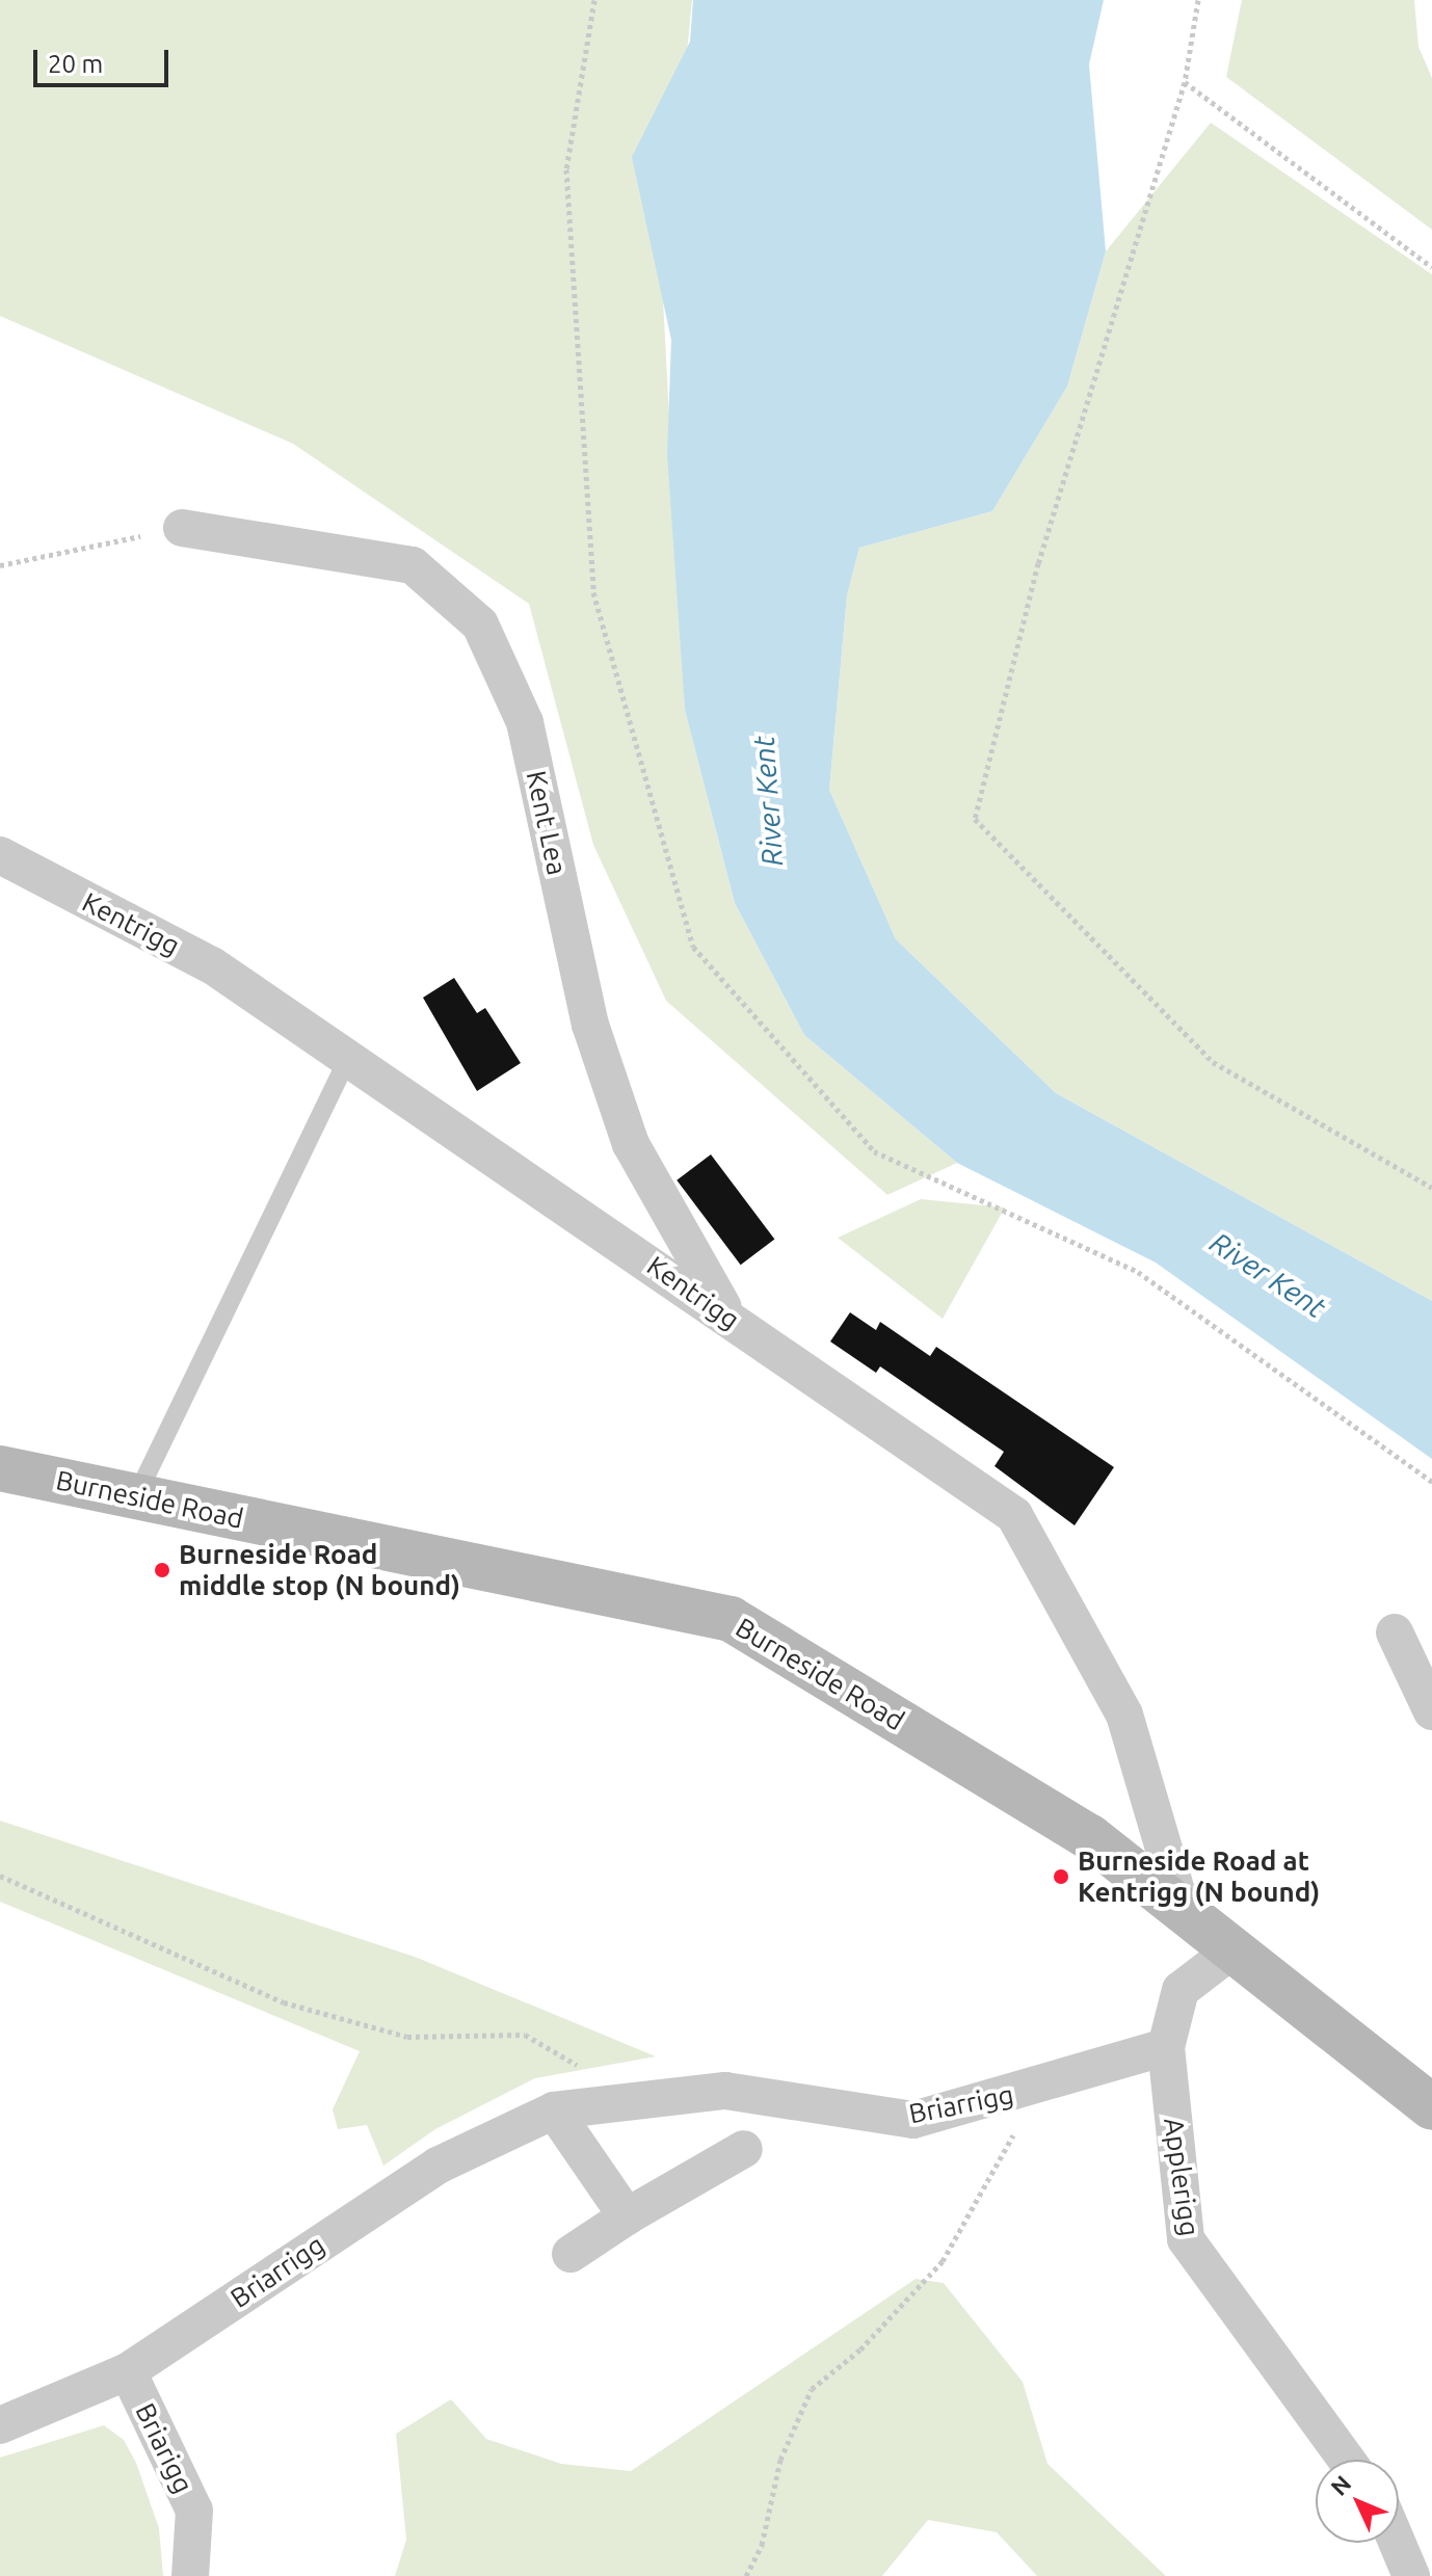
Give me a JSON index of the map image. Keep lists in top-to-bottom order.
{
  "streets": {
    "street": [
      "Kent Lea",
      "Kentrigg",
      "Burneside Road",
      "Briarrigg",
      "Applerigg",
      "Briarigg"
    ]
  },
  "crossings": [
    ["Kent Lea", "Kentrigg"],
    ["Kentrigg", "Burneside Road"],
    ["Burneside Road", "Applerigg"],
    ["Briarrigg", "Applerigg"],
    ["Briarrigg", "Briarigg"]
  ],
  "water": ["River Kent"],
  "places": ["Burneside Road middle stop (N bound)", "Burneside Road at Kentrigg (N bound)"],
  "scale_bar": "20 m",
  "north": "top left"
}
